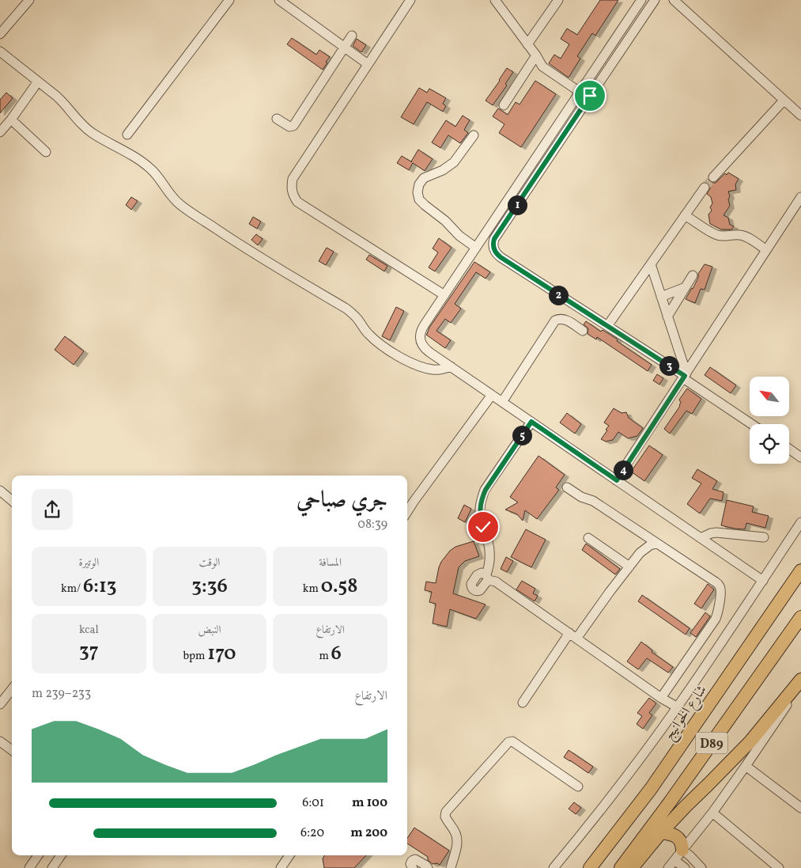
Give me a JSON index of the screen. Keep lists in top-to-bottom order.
{
  "streets": {
    "highway": ["شارع الخوانيج", "D89"]
  },
  "north": "top left",
  "page": {
    "pins": [
      "1",
      "2",
      "3",
      "5",
      "4"
    ],
    "heading": ["جري صباحي", "08:39"],
    "stats": [
      ["المسافة", "0.58 km"],
      ["الوقت", "3:36"],
      ["الوتيرة", "6:13 /km"],
      ["الارتفاع", "6 m"],
      ["النبض", "170 bpm"],
      ["kcal", "37"]
    ],
    "chart": ["الارتفاع", "233–239 m"],
    "list": [
      {
        "name": "100 m",
        "note": "6:01"
      },
      {
        "name": "200 m",
        "note": "6:20"
      }
    ]
  }
}
